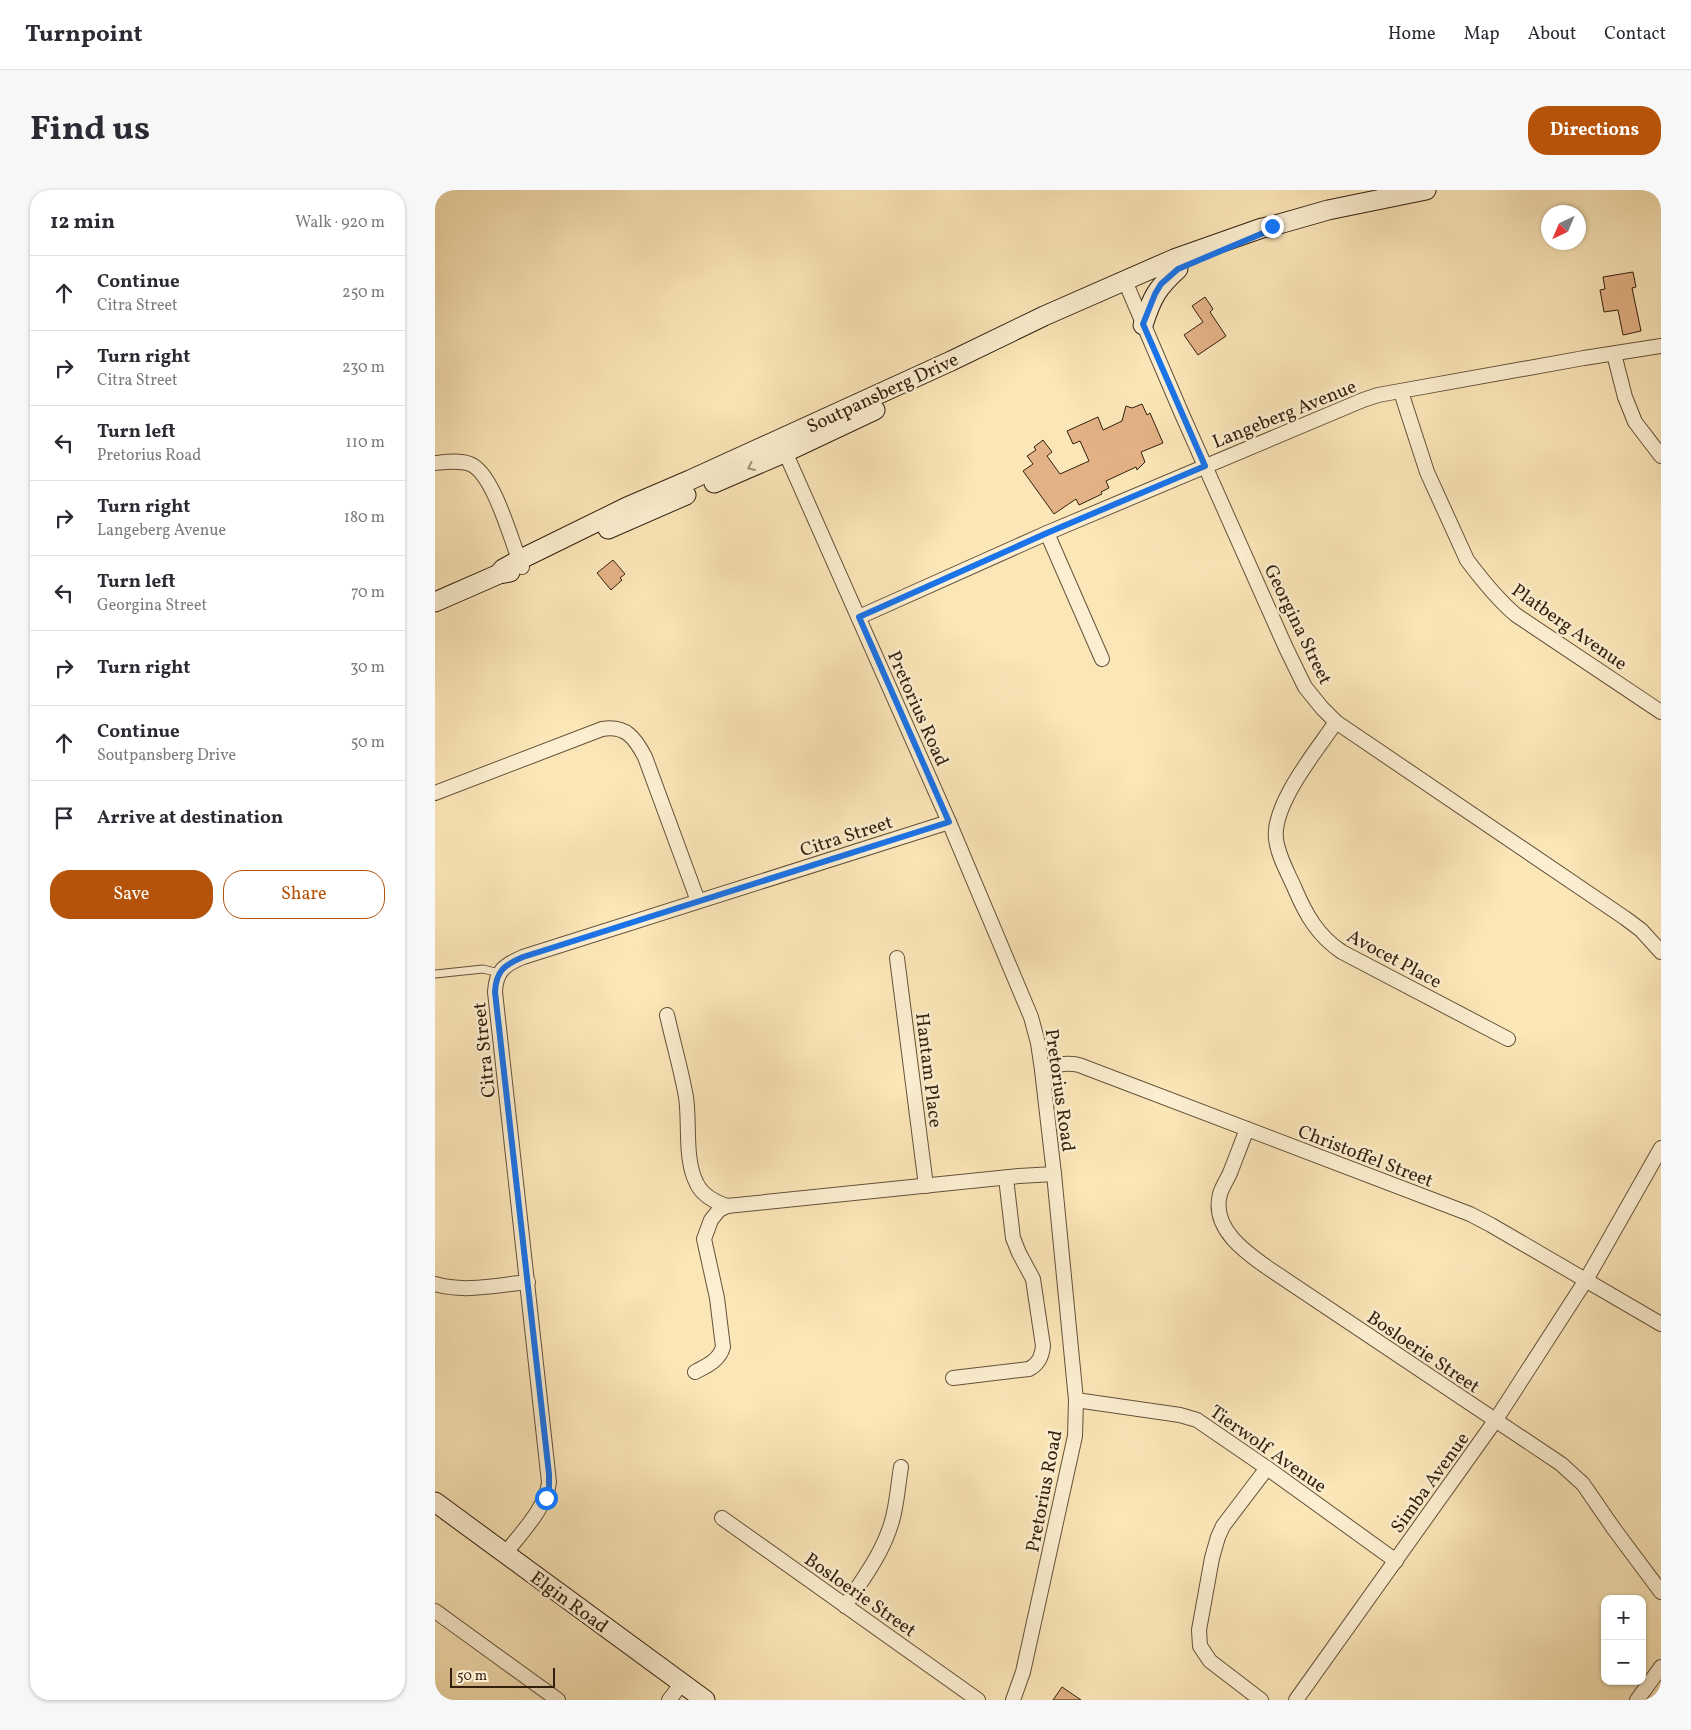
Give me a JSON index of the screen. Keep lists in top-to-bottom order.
{
  "streets": {
    "street": [
      "Soutpansberg Drive",
      "Langeberg Avenue",
      "Georgina Street",
      "Platberg Avenue",
      "Pretorius Road",
      "Citra Street",
      "Avocet Place",
      "Hantam Place",
      "Christoffel Street",
      "Bosloerie Street",
      "Tierwolf Avenue",
      "Simba Avenue",
      "Elgin Road"
    ]
  },
  "crossings": [
    ["Soutpansberg Drive", "Georgina Street"],
    ["Soutpansberg Drive", "Pretorius Road"],
    ["Langeberg Avenue", "Georgina Street"],
    ["Langeberg Avenue", "Platberg Avenue"],
    ["Langeberg Avenue", "Pretorius Road"],
    ["Georgina Street", "Avocet Place"],
    ["Pretorius Road", "Citra Street"],
    ["Pretorius Road", "Christoffel Street"],
    ["Pretorius Road", "Tierwolf Avenue"],
    ["Citra Street", "Elgin Road"],
    ["Christoffel Street", "Bosloerie Street"],
    ["Christoffel Street", "Simba Avenue"],
    ["Bosloerie Street", "Simba Avenue"],
    ["Tierwolf Avenue", "Simba Avenue"]
  ],
  "scale_bar": "50 m",
  "north": "bottom left",
  "page": {
    "header": "Turnpoint",
    "nav": [
      "Home",
      "Map",
      "About",
      "Contact"
    ],
    "title": "Find us",
    "buttons": [
      "Directions",
      ["Save", "Share"]
    ],
    "heading": ["12 min", "Walk · 920 m"],
    "list": [
      ["Continue", "Citra Street", "250 m"],
      ["Turn right", "Citra Street", "230 m"],
      ["Turn left", "Pretorius Road", "110 m"],
      ["Turn right", "Langeberg Avenue", "180 m"],
      ["Turn left", "Georgina Street", "70 m"],
      ["Turn right", "30 m"],
      ["Continue", "Soutpansberg Drive", "50 m"],
      "Arrive at destination"
    ],
    "map_buttons": ["+", "−"],
    "scale": "50 m"
  }
}
